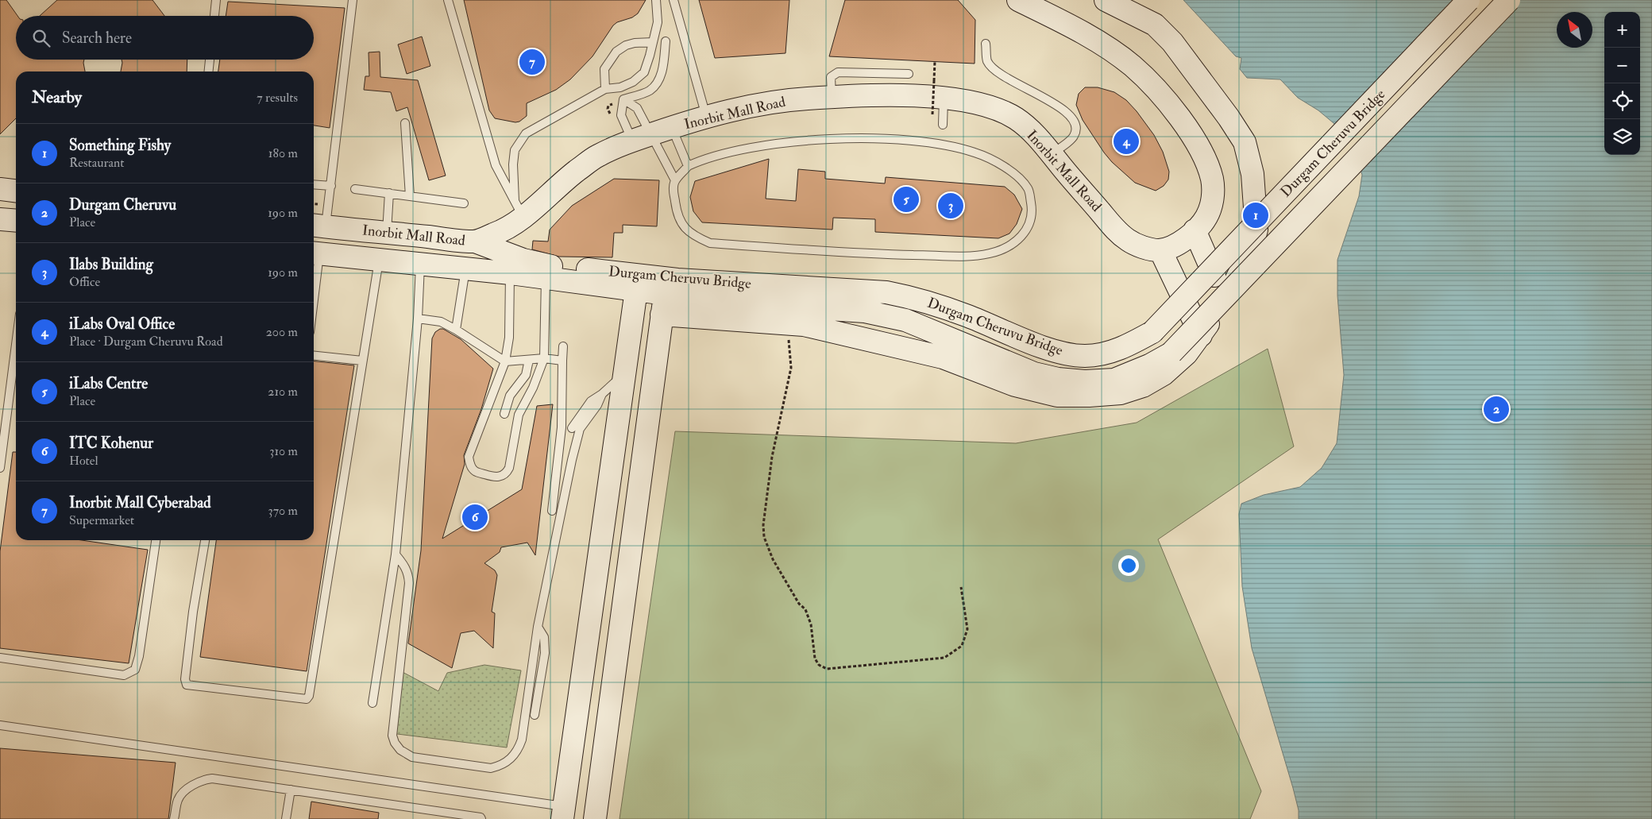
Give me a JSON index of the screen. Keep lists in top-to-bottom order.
{
  "streets": {
    "main road": ["Inorbit Mall Road", "Durgam Cheruvu Bridge"]
  },
  "crossings": [
    ["Inorbit Mall Road", "Durgam Cheruvu Bridge"]
  ],
  "north": "top left",
  "page": {
    "map_buttons": ["+", "−"],
    "search": "Search here",
    "pins": [
      "7",
      "4",
      "5",
      "3",
      "1",
      "2",
      "6"
    ],
    "heading": ["Nearby", "7 results"],
    "list": [
      {
        "mark": "1",
        "name": "Something Fishy",
        "note": "Restaurant",
        "value": "180 m"
      },
      {
        "mark": "2",
        "name": "Durgam Cheruvu",
        "note": "Place",
        "value": "190 m"
      },
      {
        "mark": "3",
        "name": "Ilabs Building",
        "note": "Office",
        "value": "190 m"
      },
      {
        "mark": "4",
        "name": "iLabs Oval Office",
        "note": "Place · Durgam Cheruvu Road",
        "value": "200 m"
      },
      {
        "mark": "5",
        "name": "iLabs Centre",
        "note": "Place",
        "value": "210 m"
      },
      {
        "mark": "6",
        "name": "ITC Kohenur",
        "note": "Hotel",
        "value": "310 m"
      },
      {
        "mark": "7",
        "name": "Inorbit Mall Cyberabad",
        "note": "Supermarket",
        "value": "370 m"
      }
    ]
  }
}
